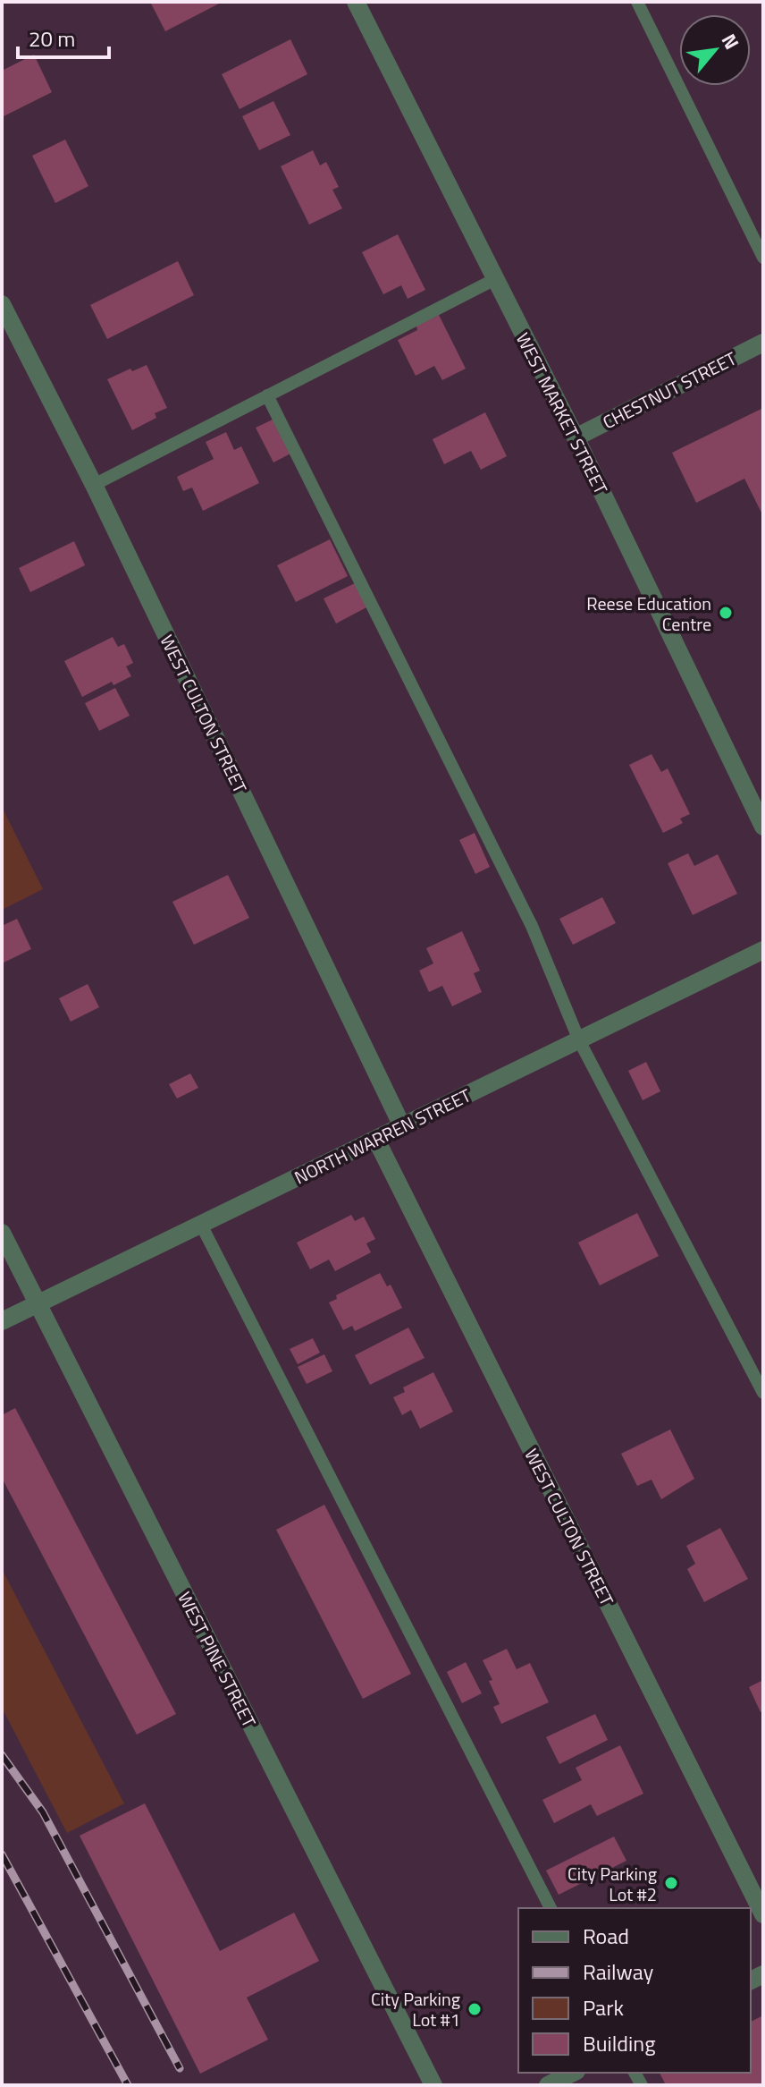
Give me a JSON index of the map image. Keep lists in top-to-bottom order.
{
  "streets": {
    "street": [
      "CHESTNUT STREET",
      "WEST MARKET STREET",
      "WEST CULTON STREET",
      "NORTH WARREN STREET",
      "WEST PINE STREET"
    ]
  },
  "crossings": [
    ["CHESTNUT STREET", "WEST MARKET STREET"],
    ["WEST CULTON STREET", "NORTH WARREN STREET"],
    ["NORTH WARREN STREET", "WEST PINE STREET"]
  ],
  "places": ["Reese Education Centre", "City Parking Lot #2", "City Parking Lot #1"],
  "legend": [
    "Road",
    "Railway",
    "Park",
    "Building"
  ],
  "scale_bar": "20 m",
  "north": "top right"
}
